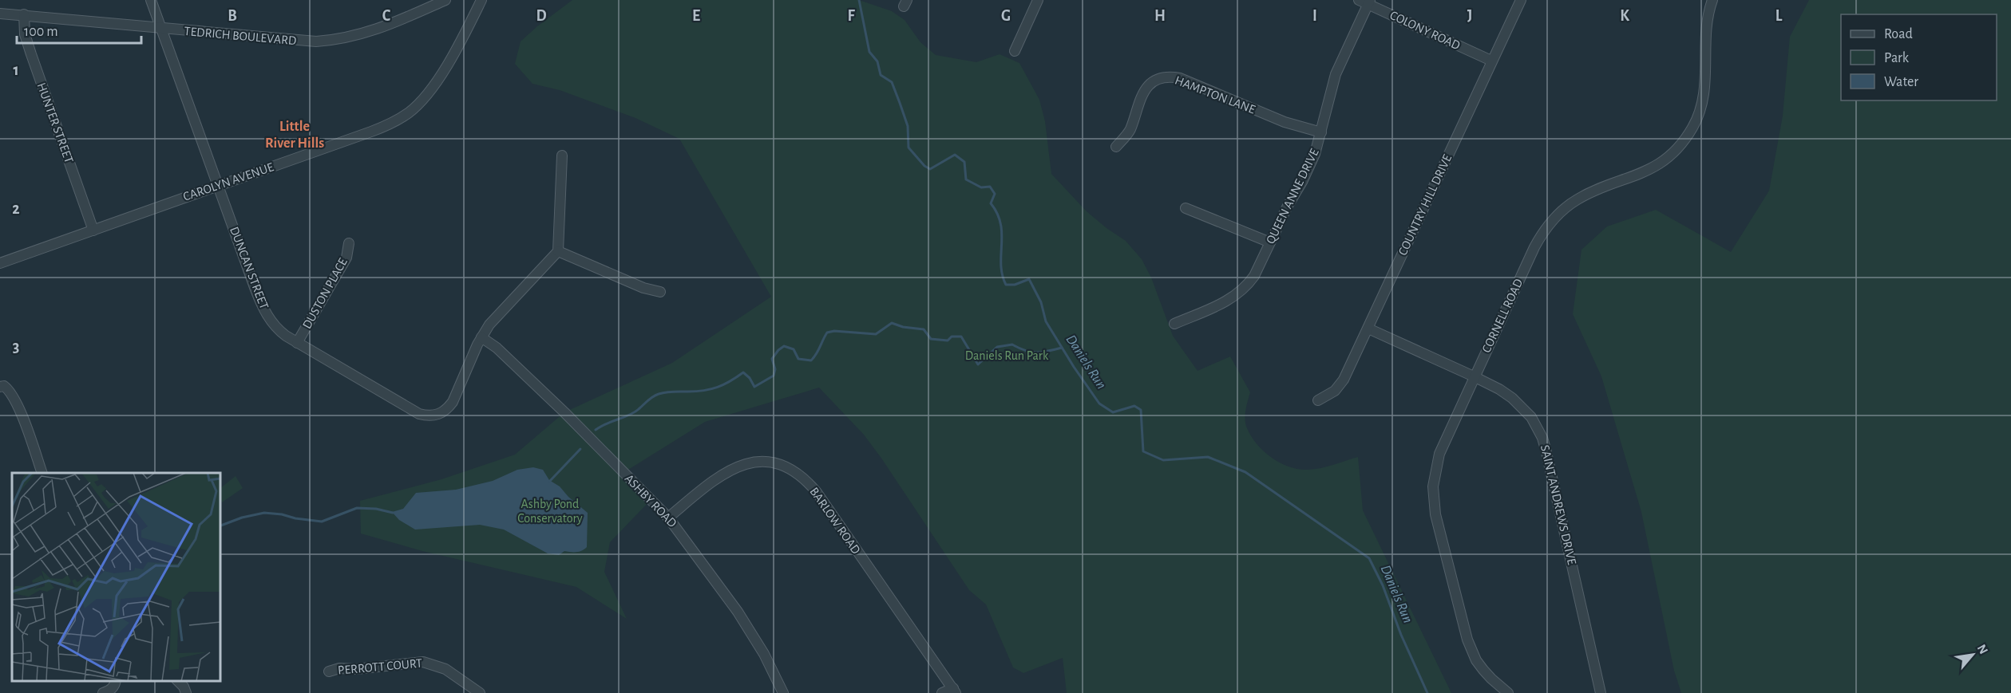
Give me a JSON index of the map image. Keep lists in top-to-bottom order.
{
  "streets": {
    "street": [
      "COLONY ROAD",
      "TEDRICH BOULEVARD",
      "HAMPTON LANE",
      "HUNTER STREET",
      "CAROLYN AVENUE",
      "QUEEN ANNE DRIVE",
      "COUNTRY HILL DRIVE",
      "DUNCAN STREET",
      "DUSTON PLACE",
      "CORNELL ROAD",
      "ASHBY ROAD",
      "SAINT ANDREWS DRIVE",
      "BARLOW ROAD",
      "PERROTT COURT"
    ]
  },
  "crossings": [
    ["COLONY ROAD", "QUEEN ANNE DRIVE"],
    ["COLONY ROAD", "COUNTRY HILL DRIVE"],
    ["TEDRICH BOULEVARD", "HUNTER STREET"],
    ["TEDRICH BOULEVARD", "DUNCAN STREET"],
    ["HAMPTON LANE", "QUEEN ANNE DRIVE"],
    ["HUNTER STREET", "CAROLYN AVENUE"],
    ["CAROLYN AVENUE", "DUNCAN STREET"],
    ["COUNTRY HILL DRIVE", "SAINT ANDREWS DRIVE"],
    ["DUNCAN STREET", "DUSTON PLACE"],
    ["DUNCAN STREET", "ASHBY ROAD"],
    ["CORNELL ROAD", "SAINT ANDREWS DRIVE"],
    ["ASHBY ROAD", "BARLOW ROAD"]
  ],
  "districts": ["Little River Hills"],
  "water": ["Daniels Run"],
  "parks": ["Daniels Run Park", "Ashby Pond Conservatory"],
  "legend": ["Road", "Park", "Water"],
  "scale_bar": "100 m",
  "north": "top right",
  "grid": {
    "columns": [
      "B",
      "C",
      "D",
      "E",
      "F",
      "G",
      "H",
      "I",
      "J",
      "K",
      "L"
    ],
    "rows": ["1", "2", "3"]
  }
}
